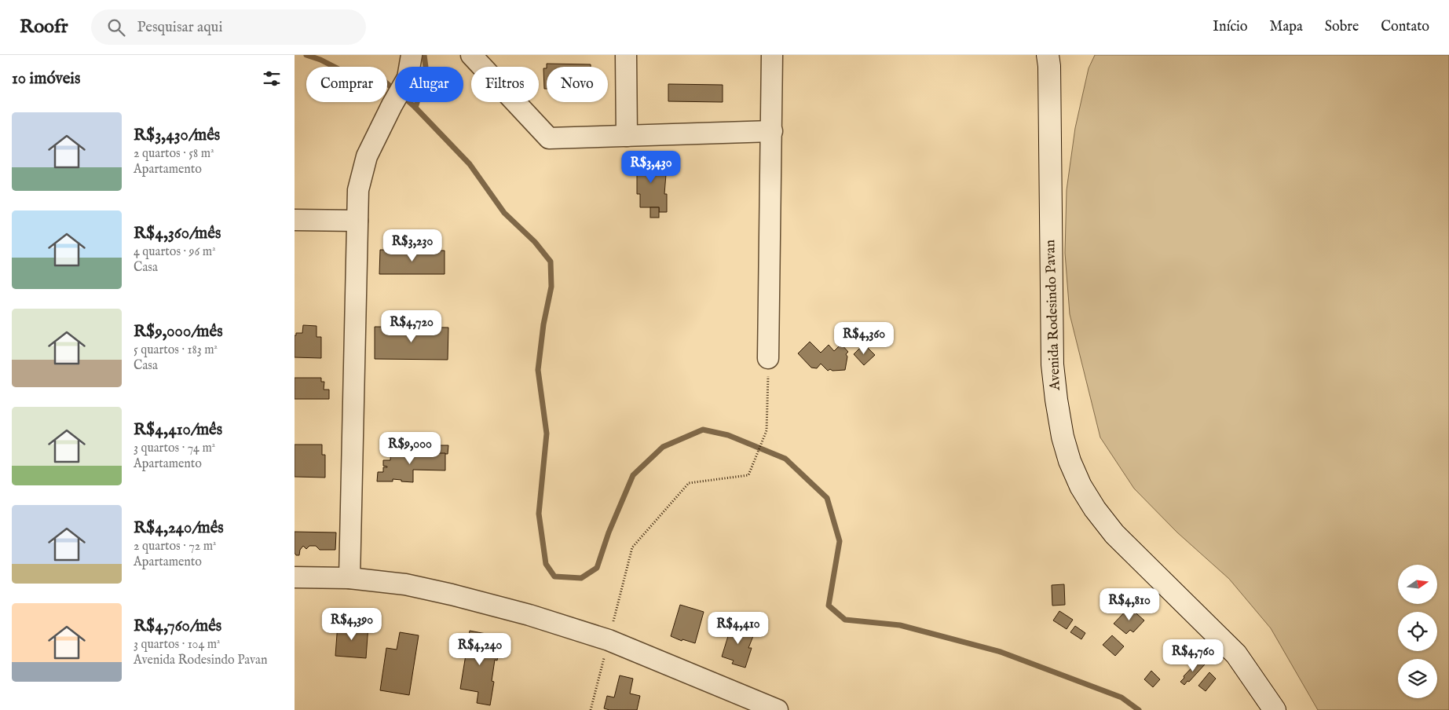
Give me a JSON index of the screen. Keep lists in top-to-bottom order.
{
  "streets": {
    "main road": ["Avenida Rodesindo Pavan"]
  },
  "north": "right",
  "page": {
    "header": "Roofr",
    "search": "Pesquisar aqui",
    "nav": [
      "Início",
      "Mapa",
      "Sobre",
      "Contato"
    ],
    "heading": "10 imóveis",
    "chip": [
      "Comprar",
      "Alugar",
      "Filtros",
      "Novo"
    ],
    "list": [
      {
        "name": "R$3,430/mês",
        "note": "2 quartos · 58 m² · Apartamento"
      },
      {
        "name": "R$4,360/mês",
        "note": "4 quartos · 96 m² · Casa"
      },
      {
        "name": "R$9,000/mês",
        "note": "5 quartos · 183 m² · Casa"
      },
      {
        "name": "R$4,410/mês",
        "note": "3 quartos · 74 m² · Apartamento"
      },
      {
        "name": "R$4,240/mês",
        "note": "2 quartos · 72 m² · Apartamento"
      },
      {
        "name": "R$4,760/mês",
        "note": "3 quartos · 104 m² · Avenida Rodesindo Pavan"
      }
    ],
    "price": [
      "R$3,430",
      "R$3,230",
      "R$4,720",
      "R$4,360",
      "R$9,000",
      "R$4,810",
      "R$4,390",
      "R$4,410",
      "R$4,240",
      "R$4,760"
    ]
  }
}
